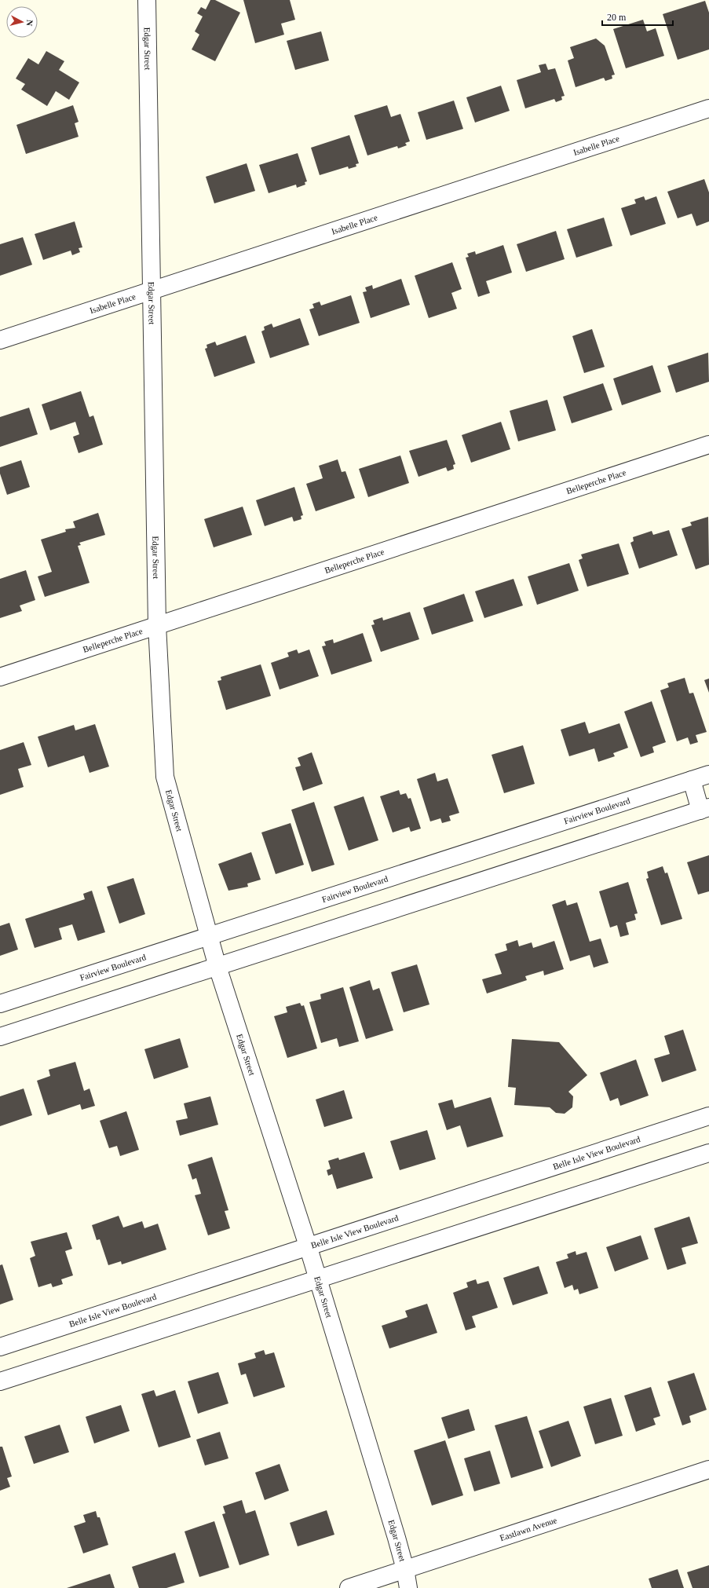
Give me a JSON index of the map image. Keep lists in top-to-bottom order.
{
  "streets": {
    "street": [
      "Edgar Street",
      "Isabelle Place",
      "Belleperche Place",
      "Fairview Boulevard",
      "Belle Isle View Boulevard",
      "Eastlawn Avenue"
    ]
  },
  "crossings": [
    ["Edgar Street", "Isabelle Place"],
    ["Edgar Street", "Belleperche Place"],
    ["Edgar Street", "Fairview Boulevard"],
    ["Edgar Street", "Belle Isle View Boulevard"],
    ["Edgar Street", "Eastlawn Avenue"]
  ],
  "scale_bar": "20 m",
  "north": "right"
}
